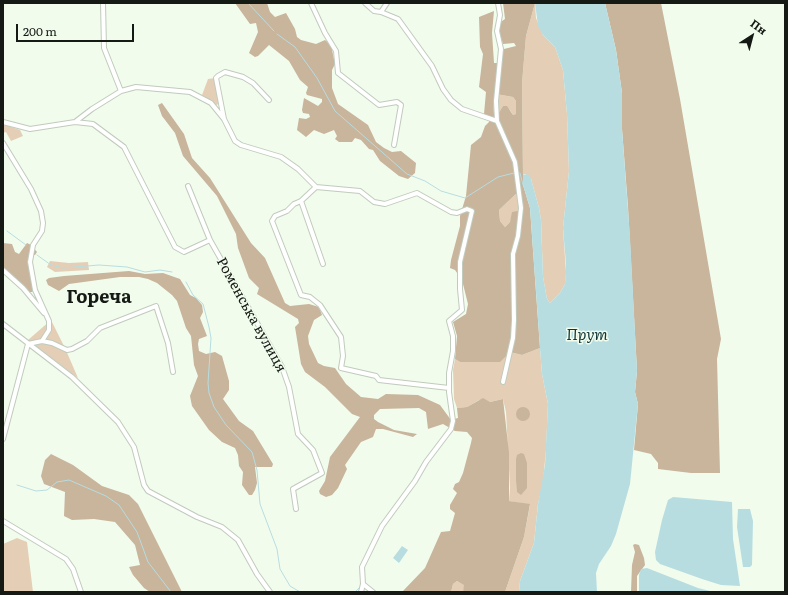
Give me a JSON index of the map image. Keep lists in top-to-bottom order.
{
  "streets": {
    "street": ["Роменська вулиця"]
  },
  "districts": ["Гореча"],
  "water": ["Прут"],
  "scale_bar": "200 m",
  "north": "top right"
}
